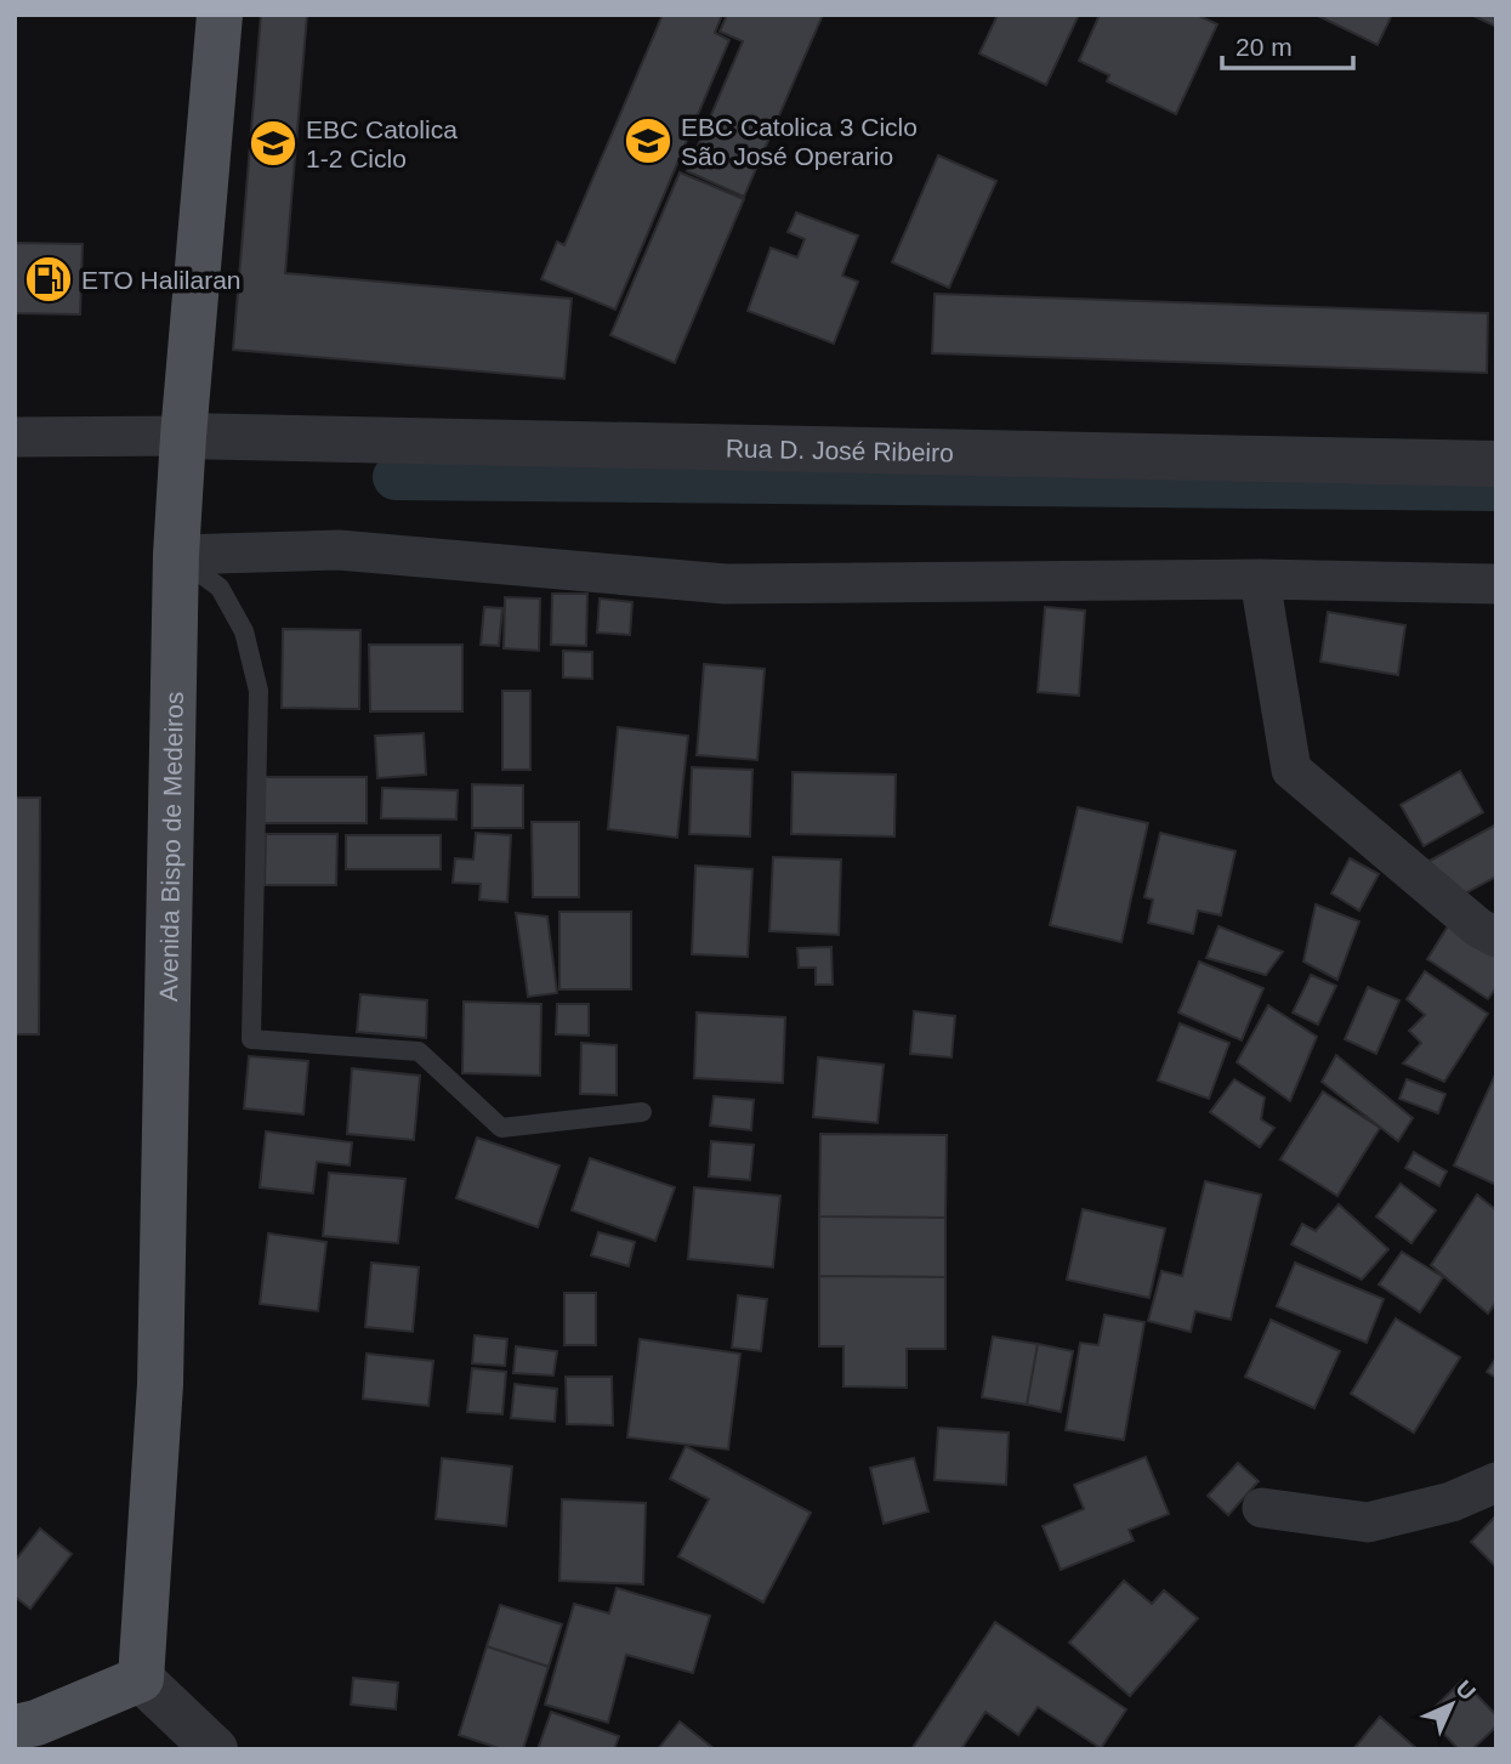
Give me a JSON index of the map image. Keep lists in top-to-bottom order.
{
  "streets": {
    "main road": ["Avenida Bispo de Medeiros"],
    "street": ["Rua D. José Ribeiro"]
  },
  "crossings": [
    ["Rua D. José Ribeiro", "Avenida Bispo de Medeiros"]
  ],
  "places": {
    "school or university": ["EBC Catolica 3 Ciclo São José Operario", "EBC Catolica 1-2 Ciclo"],
    "fuel station": ["ETO Halilaran"]
  },
  "scale_bar": "20 m",
  "north": "top right"
}
